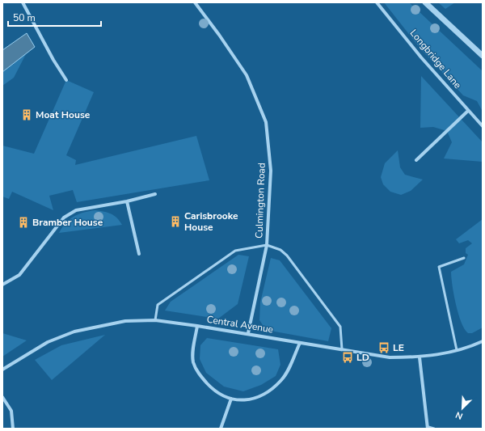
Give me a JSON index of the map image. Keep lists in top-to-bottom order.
{
  "streets": {
    "street": ["Longbridge Lane", "Culmington Road", "Central Avenue"]
  },
  "crossings": [
    ["Culmington Road", "Central Avenue"]
  ],
  "places": {
    "building": ["Moat House", "Carisbrooke House", "Bramber House"],
    "bus stop": ["LE", "LD"]
  },
  "scale_bar": "50 m",
  "north": "bottom left"
}
